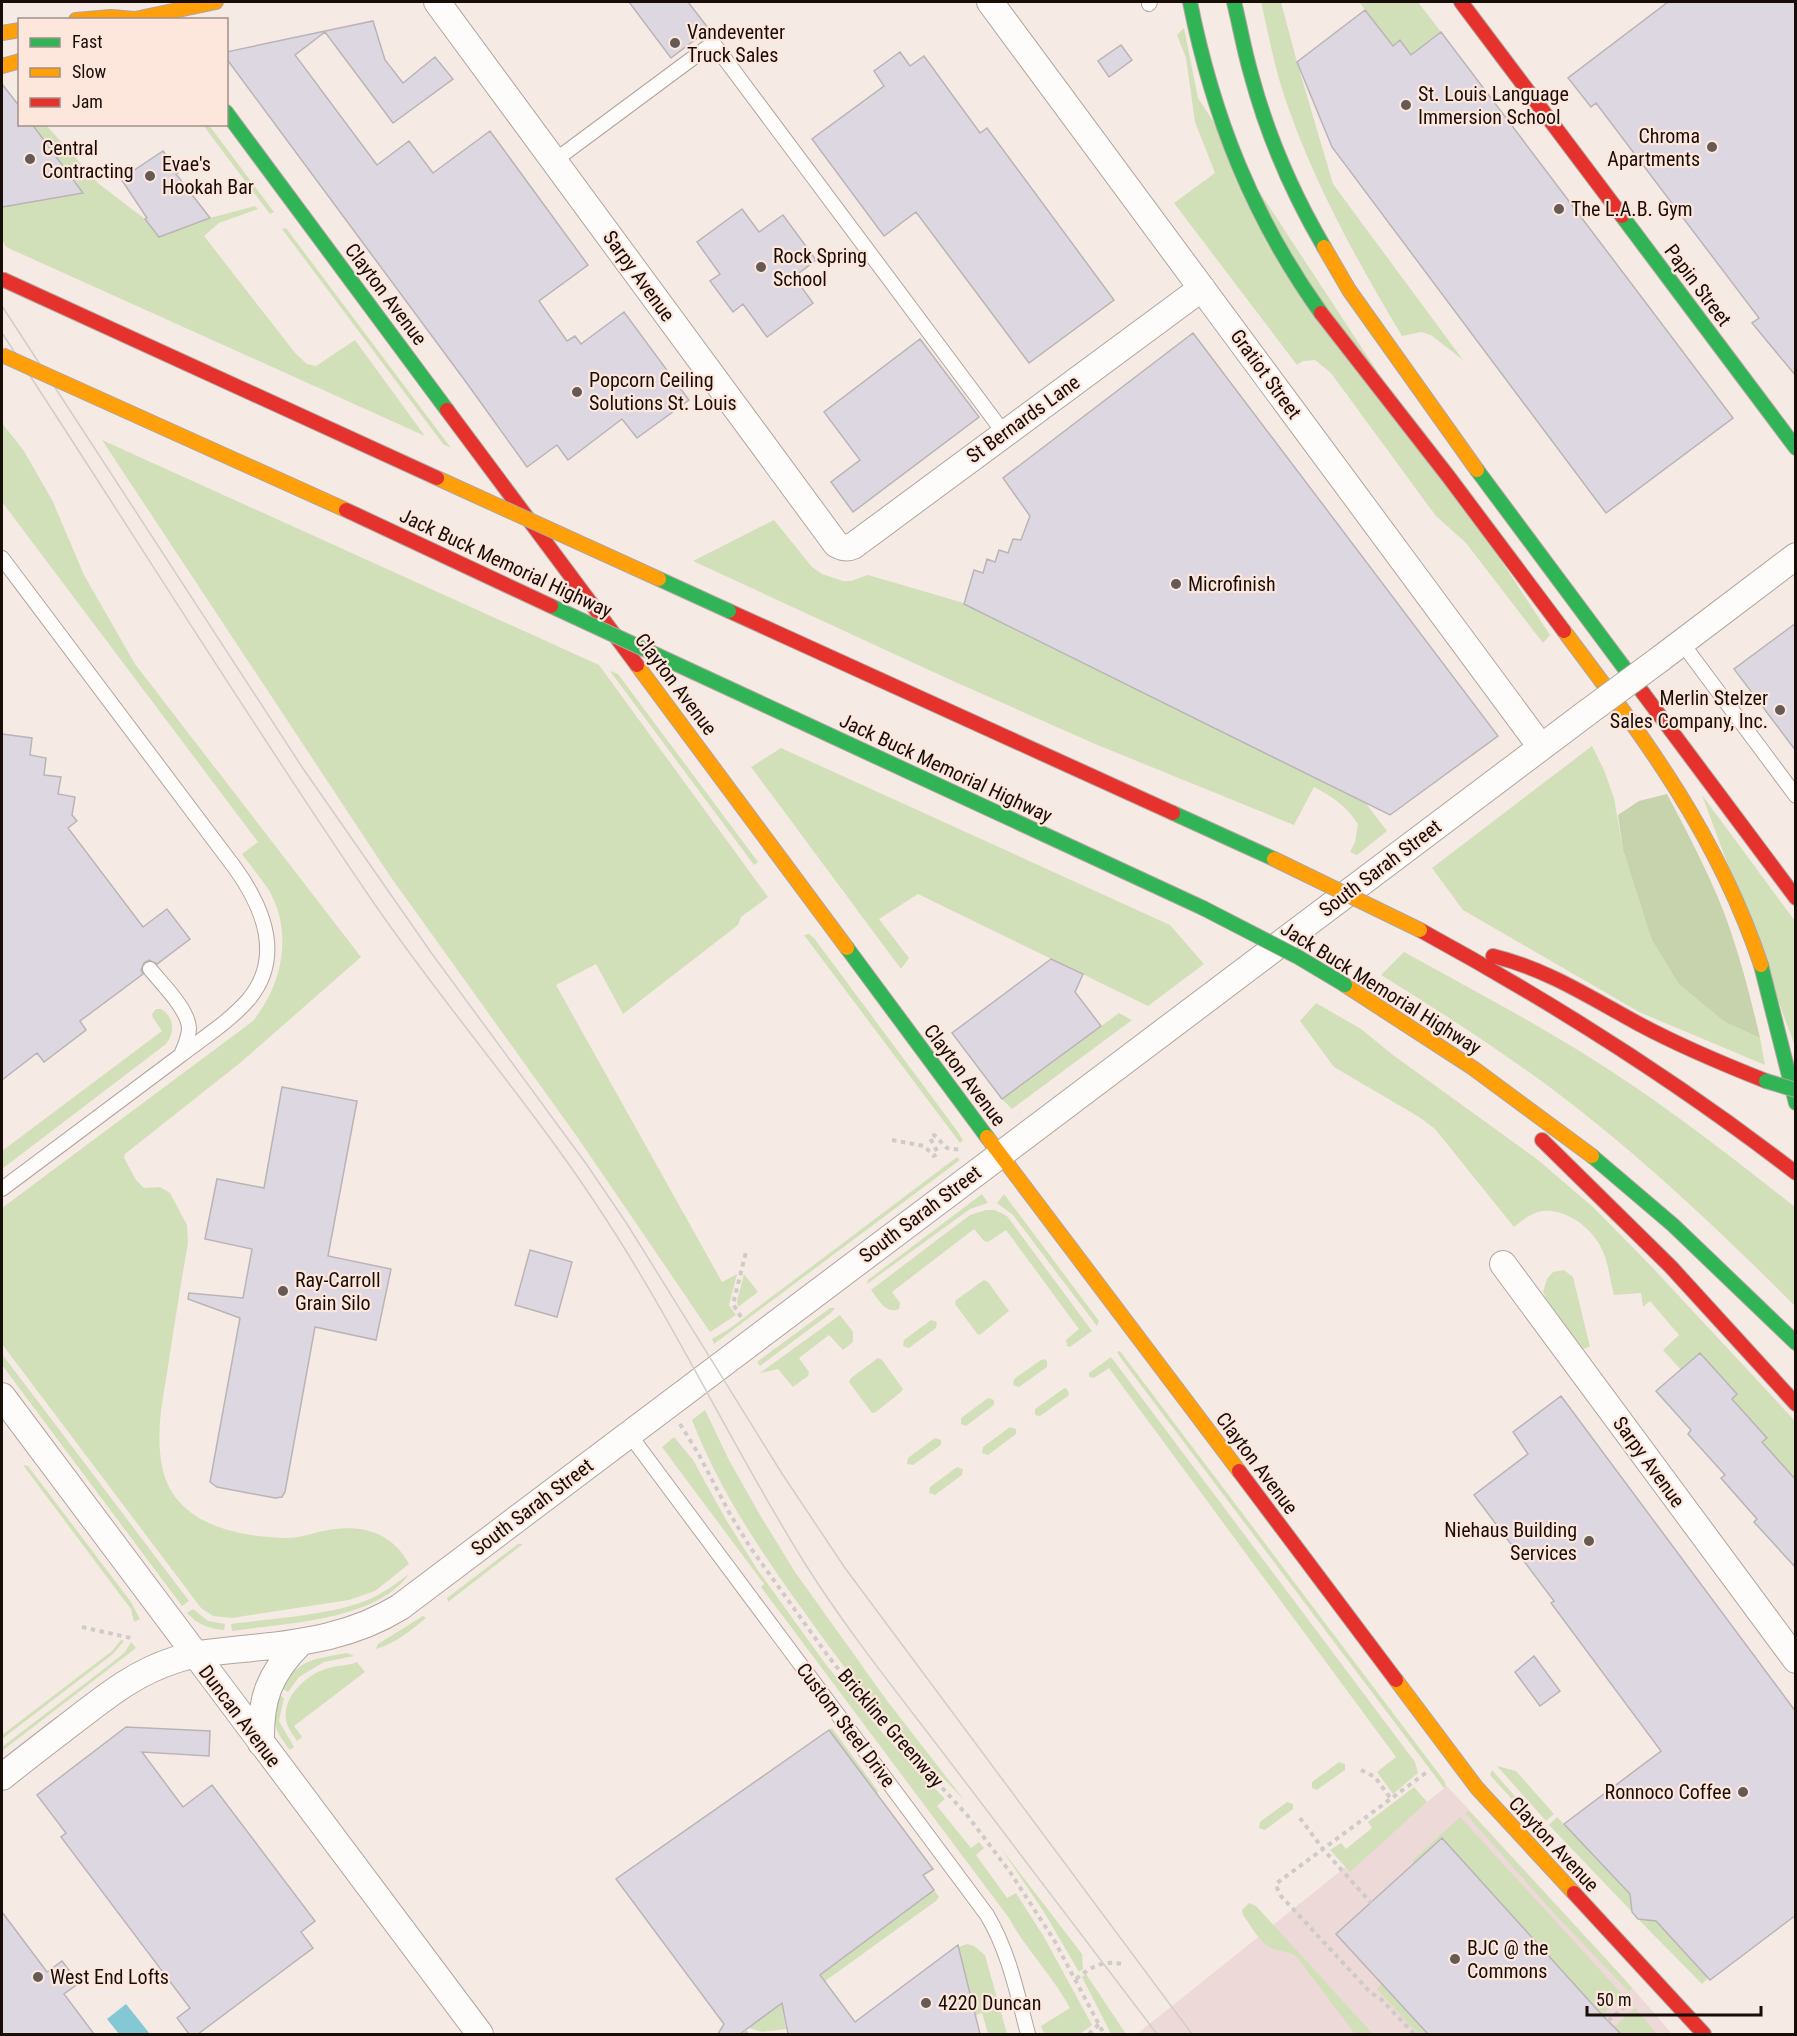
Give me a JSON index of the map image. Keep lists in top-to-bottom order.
{
  "streets": {
    "main road": ["Papin Street", "Clayton Avenue", "Jack Buck Memorial Highway"],
    "street": [
      "Sarpy Avenue",
      "Gratiot Street",
      "St Bernards Lane",
      "South Sarah Street",
      "Duncan Avenue"
    ],
    "lane": ["Custom Steel Drive"],
    "path": ["Brickline Greenway"]
  },
  "crossings": [
    ["Sarpy Avenue", "St Bernards Lane"],
    ["Clayton Avenue", "South Sarah Street"],
    ["Gratiot Street", "St Bernards Lane"],
    ["Gratiot Street", "South Sarah Street"],
    ["South Sarah Street", "Duncan Avenue"],
    ["South Sarah Street", "Custom Steel Drive"]
  ],
  "places": [
    "Vandeventer Truck Sales",
    "St. Louis Language Immersion School",
    "Chroma Apartments",
    "Central Contracting",
    "Evae's Hookah Bar",
    "The L.A.B. Gym",
    "Rock Spring School",
    "Popcorn Ceiling Solutions St. Louis",
    "Microfinish",
    "Merlin Stelzer Sales Company, Inc.",
    "Ray-Carroll Grain Silo",
    "Niehaus Building Services",
    "Ronnoco Coffee",
    "BJC @ the Commons",
    "West End Lofts",
    "4220 Duncan"
  ],
  "legend": ["Fast", "Slow", "Jam"],
  "scale_bar": "50 m"
}
